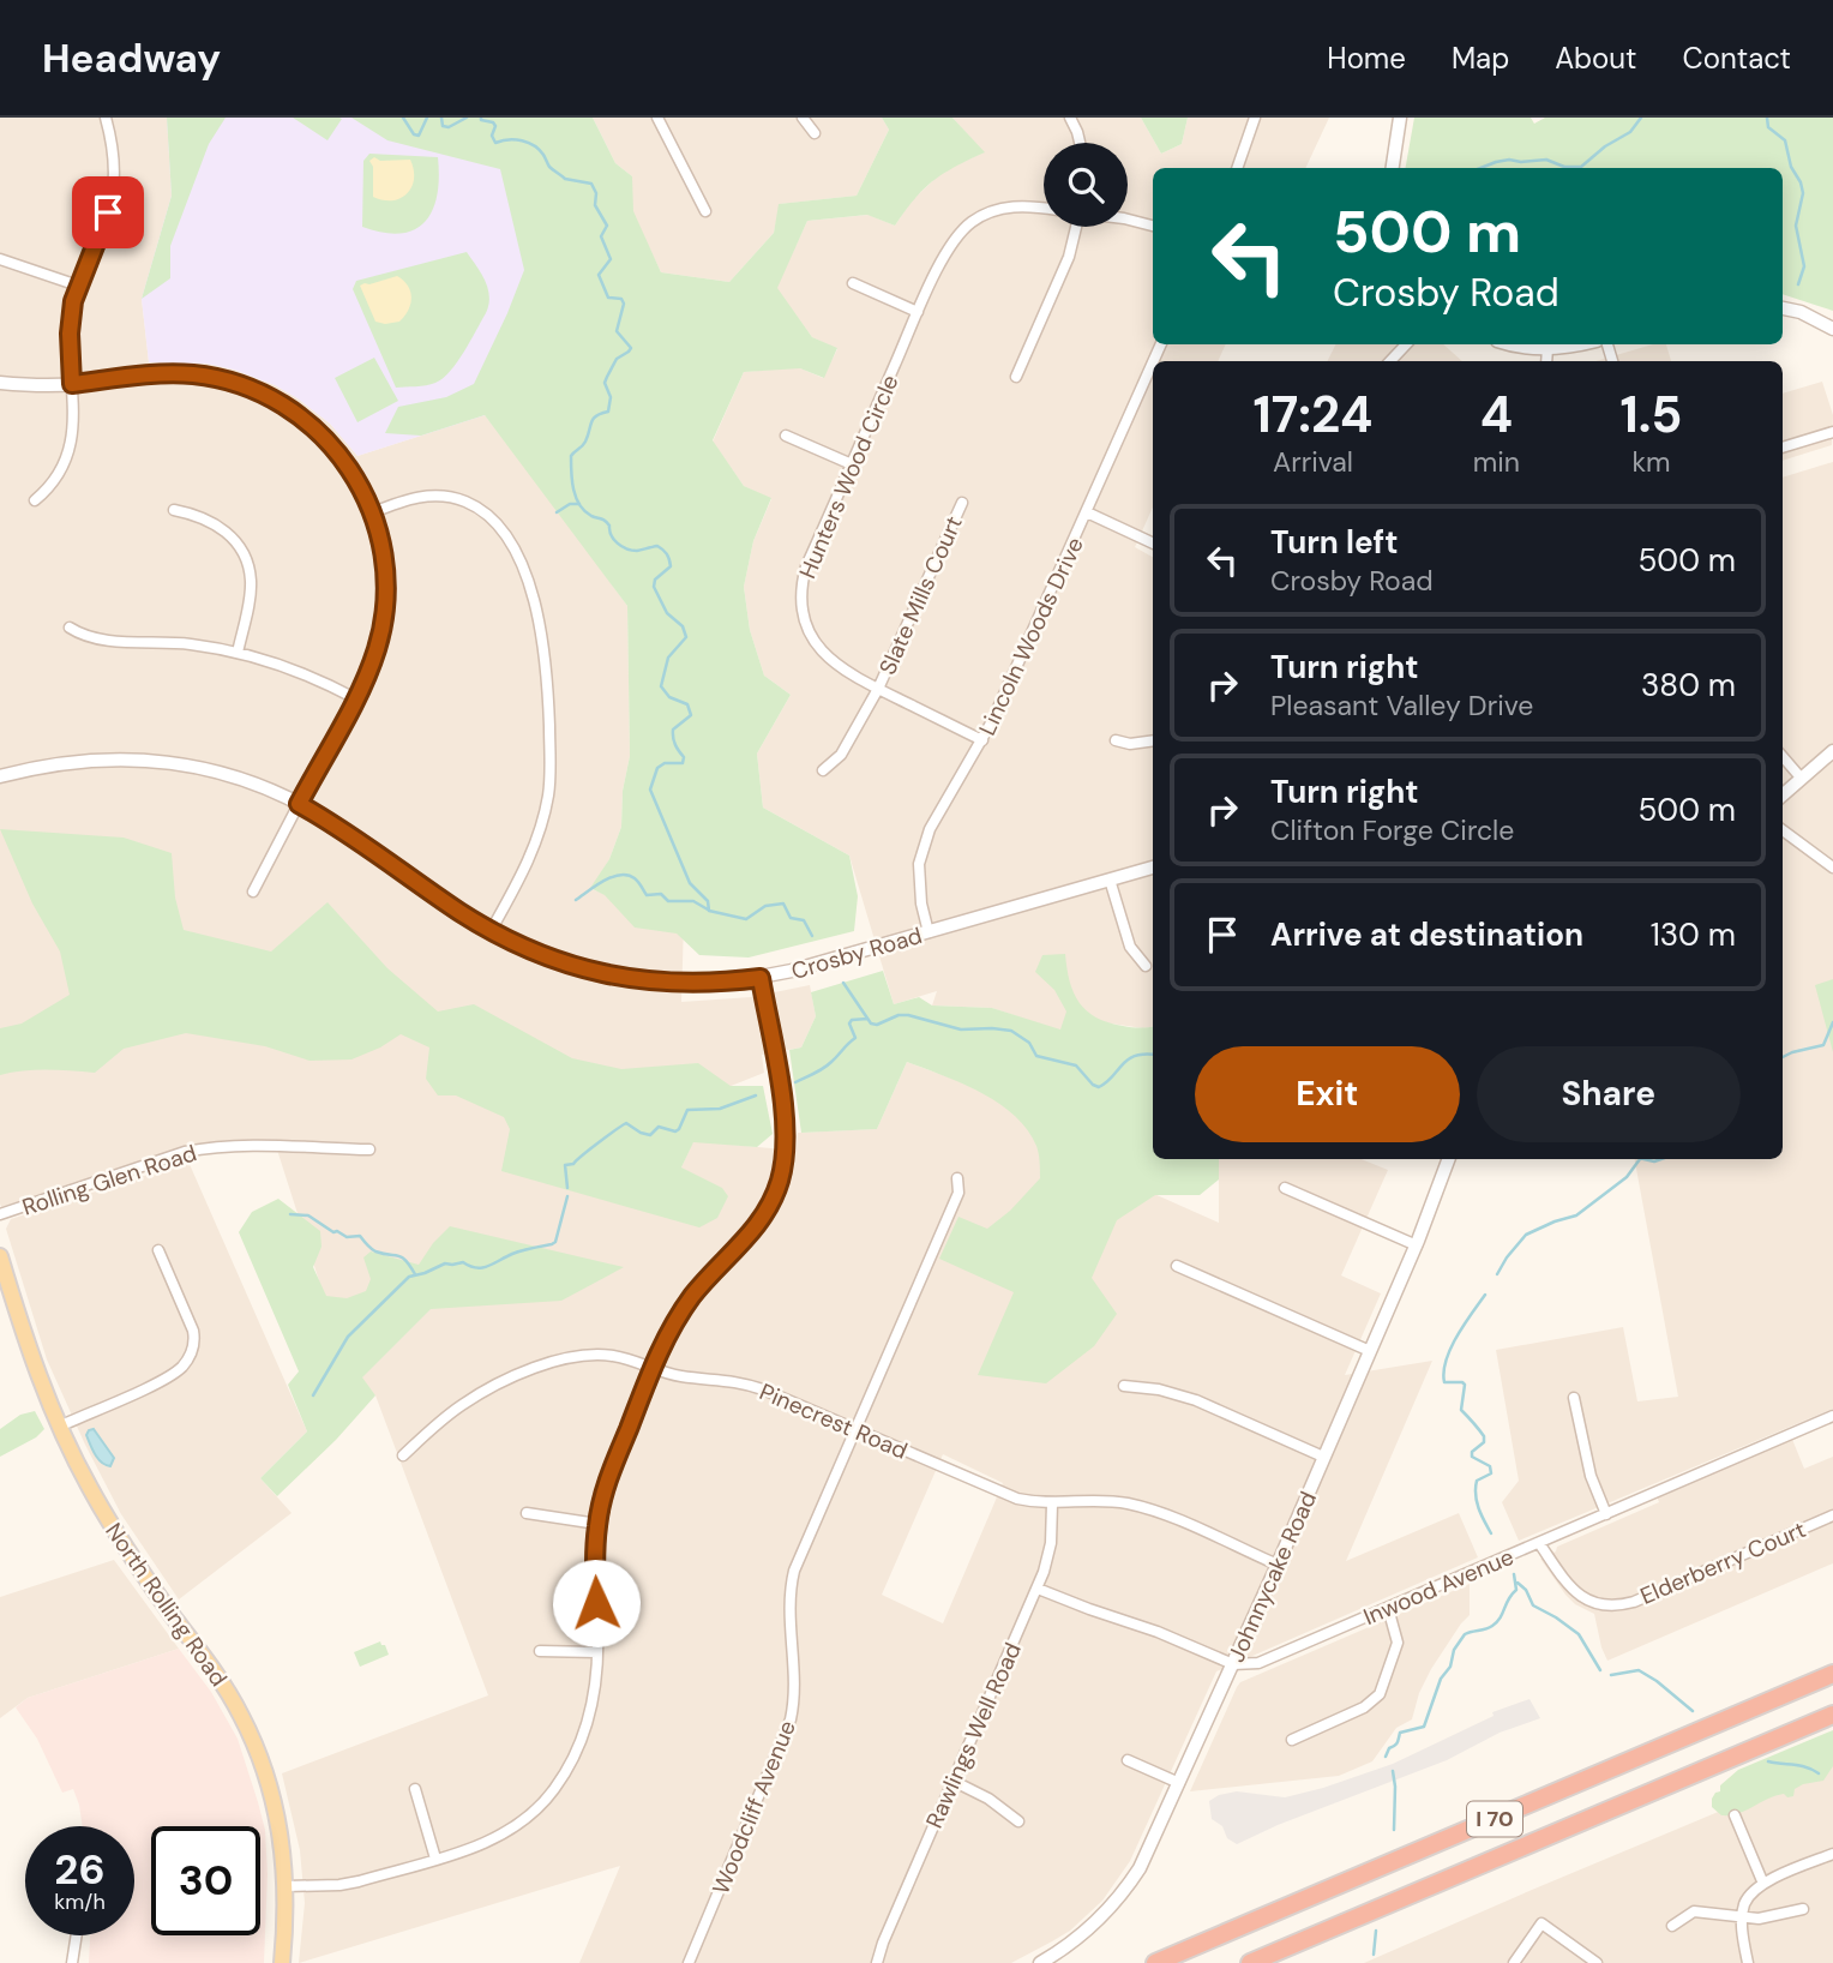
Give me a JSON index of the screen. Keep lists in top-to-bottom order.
{
  "streets": {
    "highway": ["I 70"],
    "main road": ["North Rolling Road"],
    "street": [
      "Hunters Wood Circle",
      "Slate Mills Court",
      "Lincoln Woods Drive",
      "Crosby Road",
      "Rolling Glen Road",
      "Pinecrest Road",
      "Elderberry Court",
      "Johnnycake Road",
      "Inwood Avenue",
      "Rawlings Well Road",
      "Woodcliff Avenue"
    ]
  },
  "crossings": [
    ["Hunters Wood Circle", "Slate Mills Court"],
    ["Hunters Wood Circle", "Lincoln Woods Drive"],
    ["Lincoln Woods Drive", "Crosby Road"],
    ["Pinecrest Road", "Johnnycake Road"],
    ["Pinecrest Road", "Rawlings Well Road"],
    ["Pinecrest Road", "Woodcliff Avenue"],
    ["Elderberry Court", "Inwood Avenue"],
    ["Johnnycake Road", "Inwood Avenue"]
  ],
  "page": {
    "header": "Headway",
    "nav": [
      "Home",
      "Map",
      "About",
      "Contact"
    ],
    "turn": ["500 m", "Crosby Road"],
    "eta": [
      "17:24",
      "Arrival",
      "4",
      "min",
      "1.5",
      "km"
    ],
    "list": [
      {
        "name": "Turn left",
        "note": "Crosby Road",
        "value": "500 m"
      },
      {
        "name": "Turn right",
        "note": "Pleasant Valley Drive",
        "value": "380 m"
      },
      {
        "name": "Turn right",
        "note": "Clifton Forge Circle",
        "value": "500 m"
      },
      {
        "name": "Arrive at destination",
        "value": "130 m"
      }
    ],
    "buttons": ["Exit", "Share"],
    "speed": "26 km/h",
    "limit": "30"
  }
}
